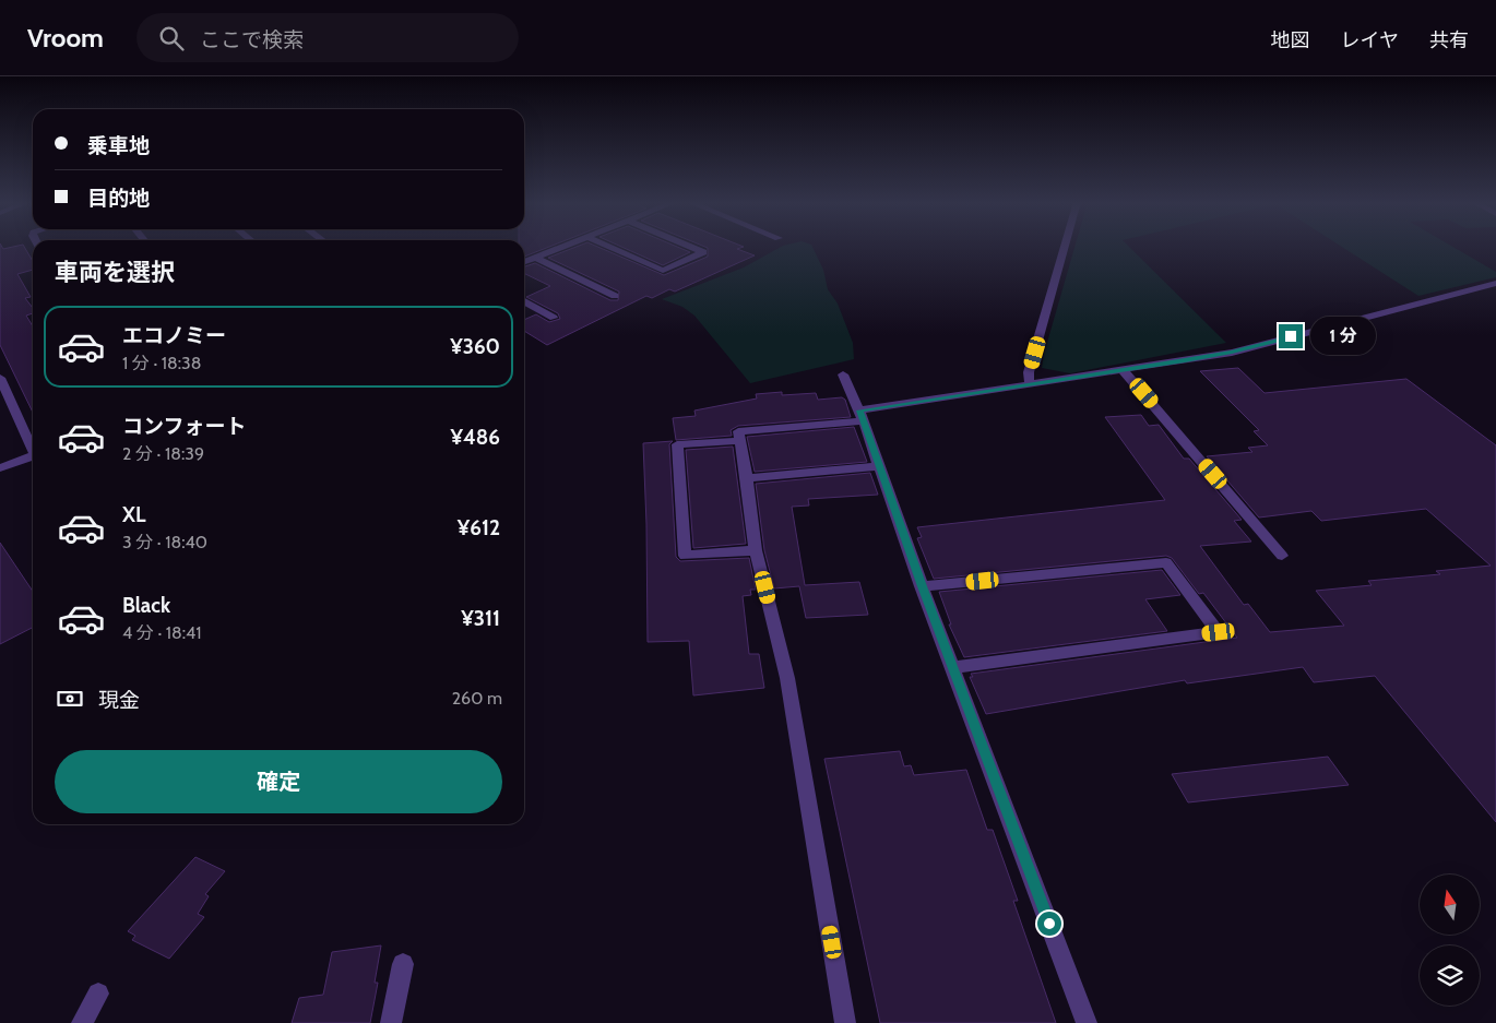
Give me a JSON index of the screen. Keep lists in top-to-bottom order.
{
  "north": "top",
  "page": {
    "header": "Vroom",
    "search": "ここで検索",
    "nav": ["地図", "レイヤ", "共有"],
    "banner": ["乗車地", "目的地"],
    "heading": "車両を選択",
    "list": [
      {
        "name": "エコノミー",
        "note": "1 分 · 18:38",
        "value": "¥360"
      },
      {
        "name": "コンフォート",
        "note": "2 分 · 18:39",
        "value": "¥486"
      },
      {
        "name": "XL",
        "note": "3 分 · 18:40",
        "value": "¥612"
      },
      {
        "name": "Black",
        "note": "4 分 · 18:41",
        "value": "¥311"
      }
    ],
    "bubble": "1 分",
    "pay": ["現金", "260 m"],
    "buttons": "確定"
  }
}
